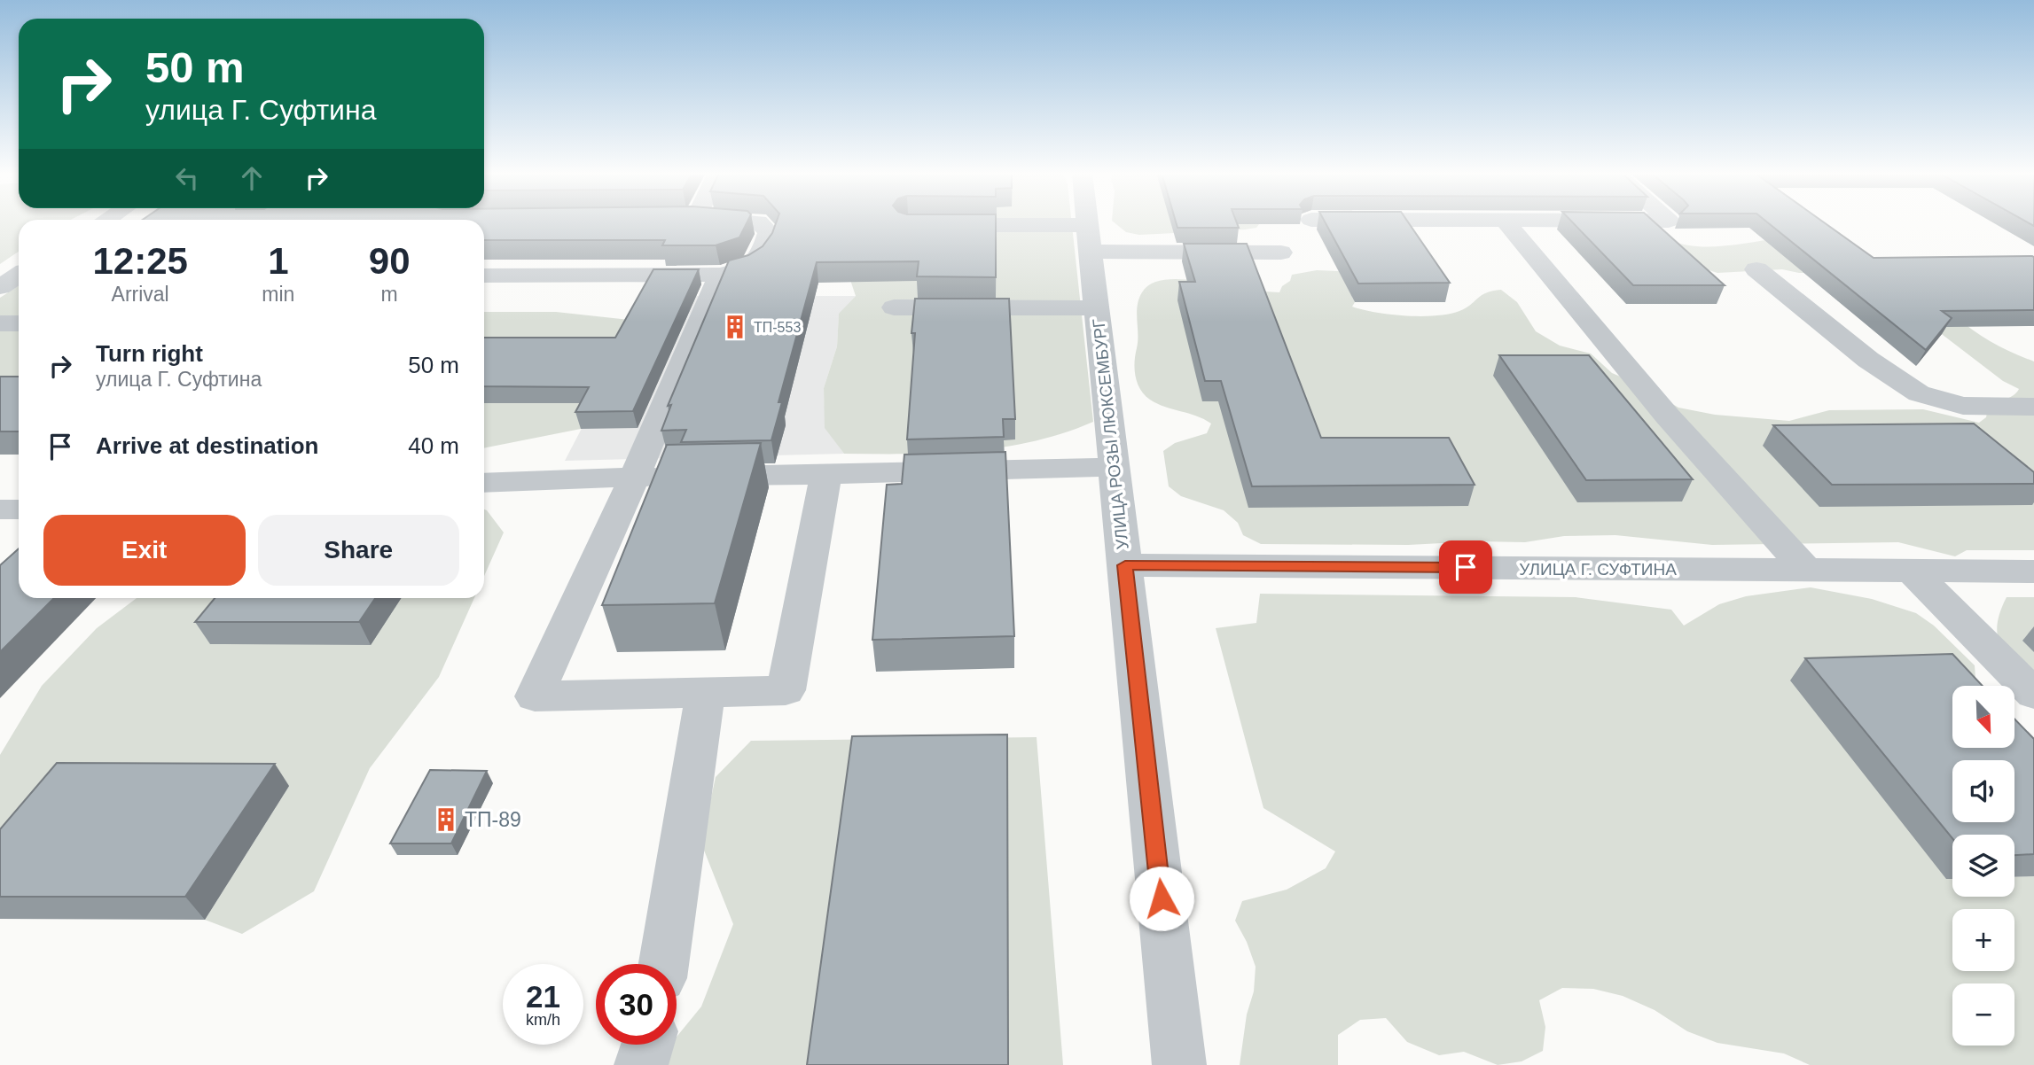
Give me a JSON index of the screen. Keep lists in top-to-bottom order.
{
  "streets": {
    "street": ["УЛИЦА РОЗЫ ЛЮКСЕМБУРГ", "УЛИЦА Г. СУФТИНА"]
  },
  "crossings": [
    ["УЛИЦА РОЗЫ ЛЮКСЕМБУРГ", "УЛИЦА Г. СУФТИНА"]
  ],
  "places": {
    "building": ["ТП-553", "ТП-89"]
  },
  "north": "bottom right",
  "page": {
    "turn": ["50 m", "улица Г. Суфтина"],
    "eta": [
      "12:25",
      "Arrival",
      "1",
      "min",
      "90",
      "m"
    ],
    "list": [
      {
        "name": "Turn right",
        "note": "улица Г. Суфтина",
        "value": "50 m"
      },
      {
        "name": "Arrive at destination",
        "value": "40 m"
      }
    ],
    "buttons": ["Exit", "Share"],
    "map_buttons": ["+", "−"],
    "speed": "21 km/h",
    "limit": "30"
  }
}
